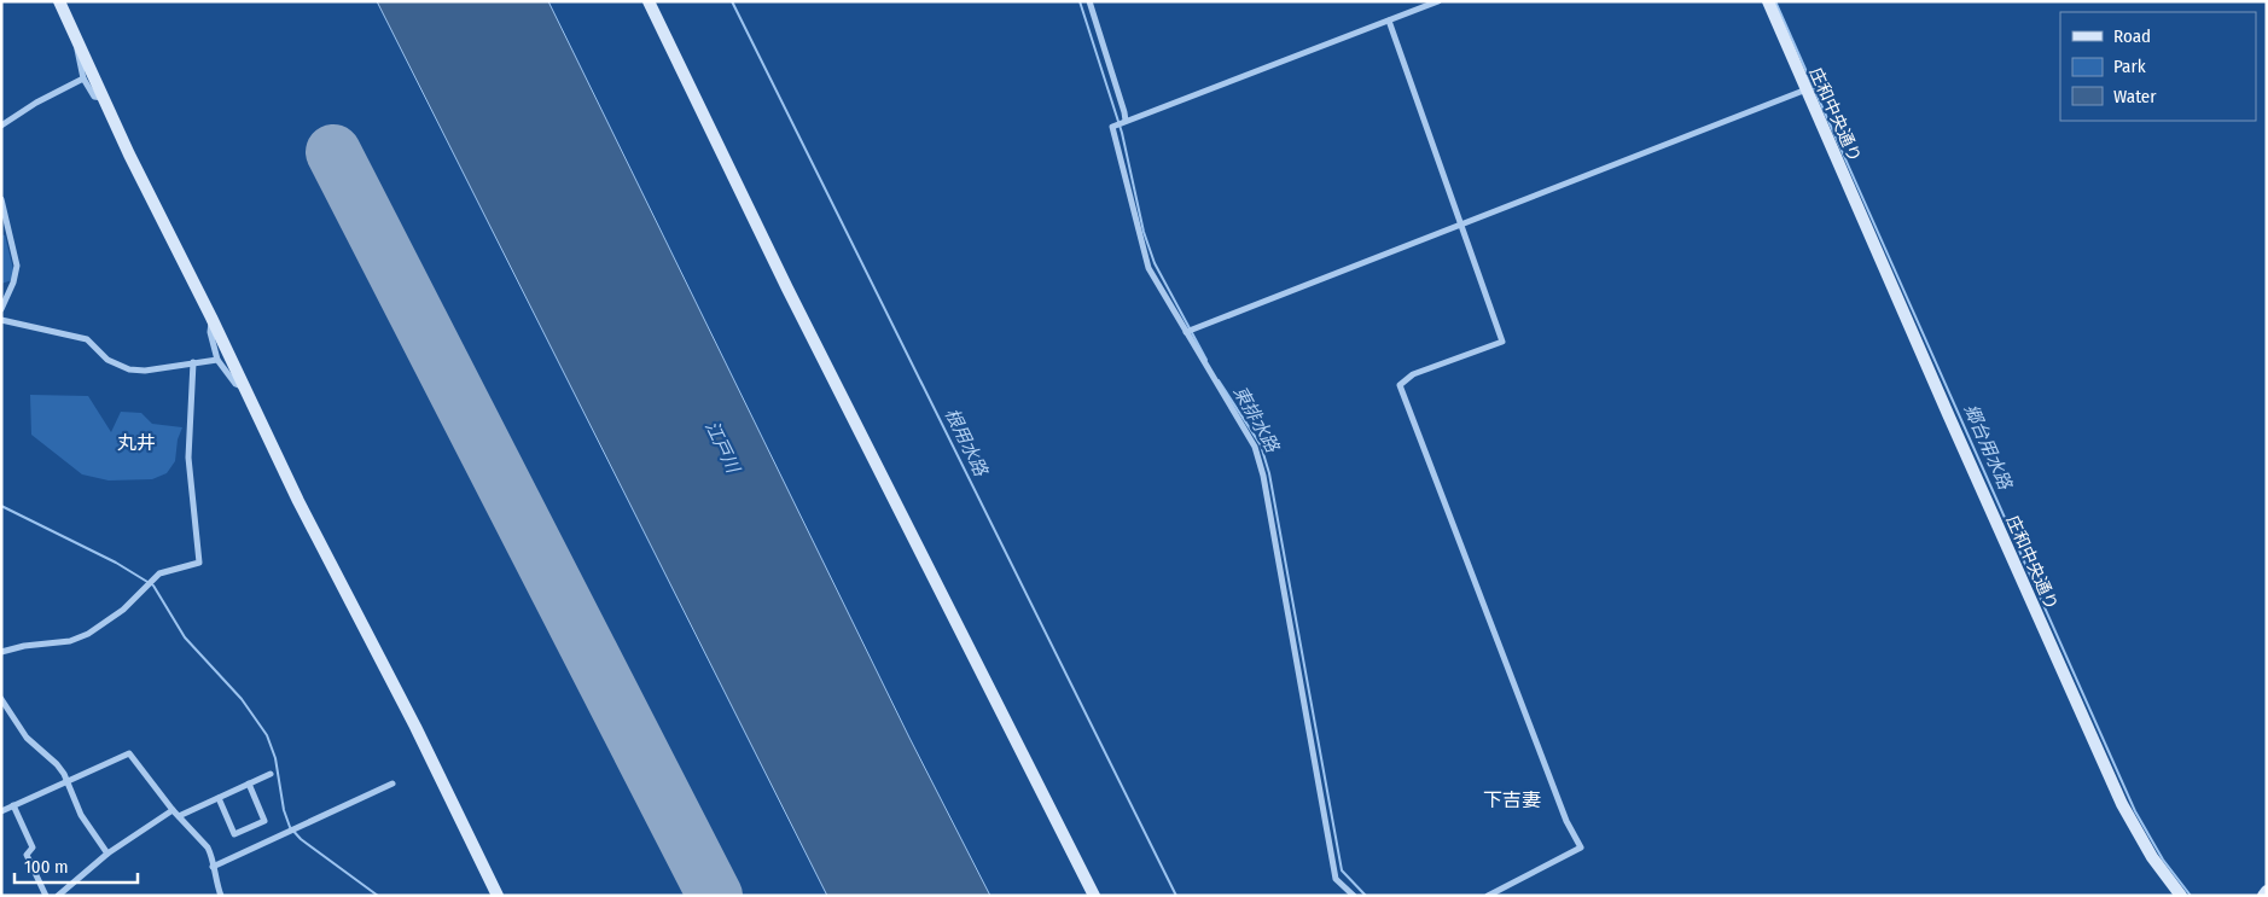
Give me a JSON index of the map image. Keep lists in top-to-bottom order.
{
  "streets": {
    "street": ["庄和中央通り"]
  },
  "districts": ["丸井", "下吉妻"],
  "water": [
    "東排水路",
    "根用水路",
    "江戸川",
    "郷台用水路"
  ],
  "legend": ["Road", "Park", "Water"],
  "scale_bar": "100 m"
}
